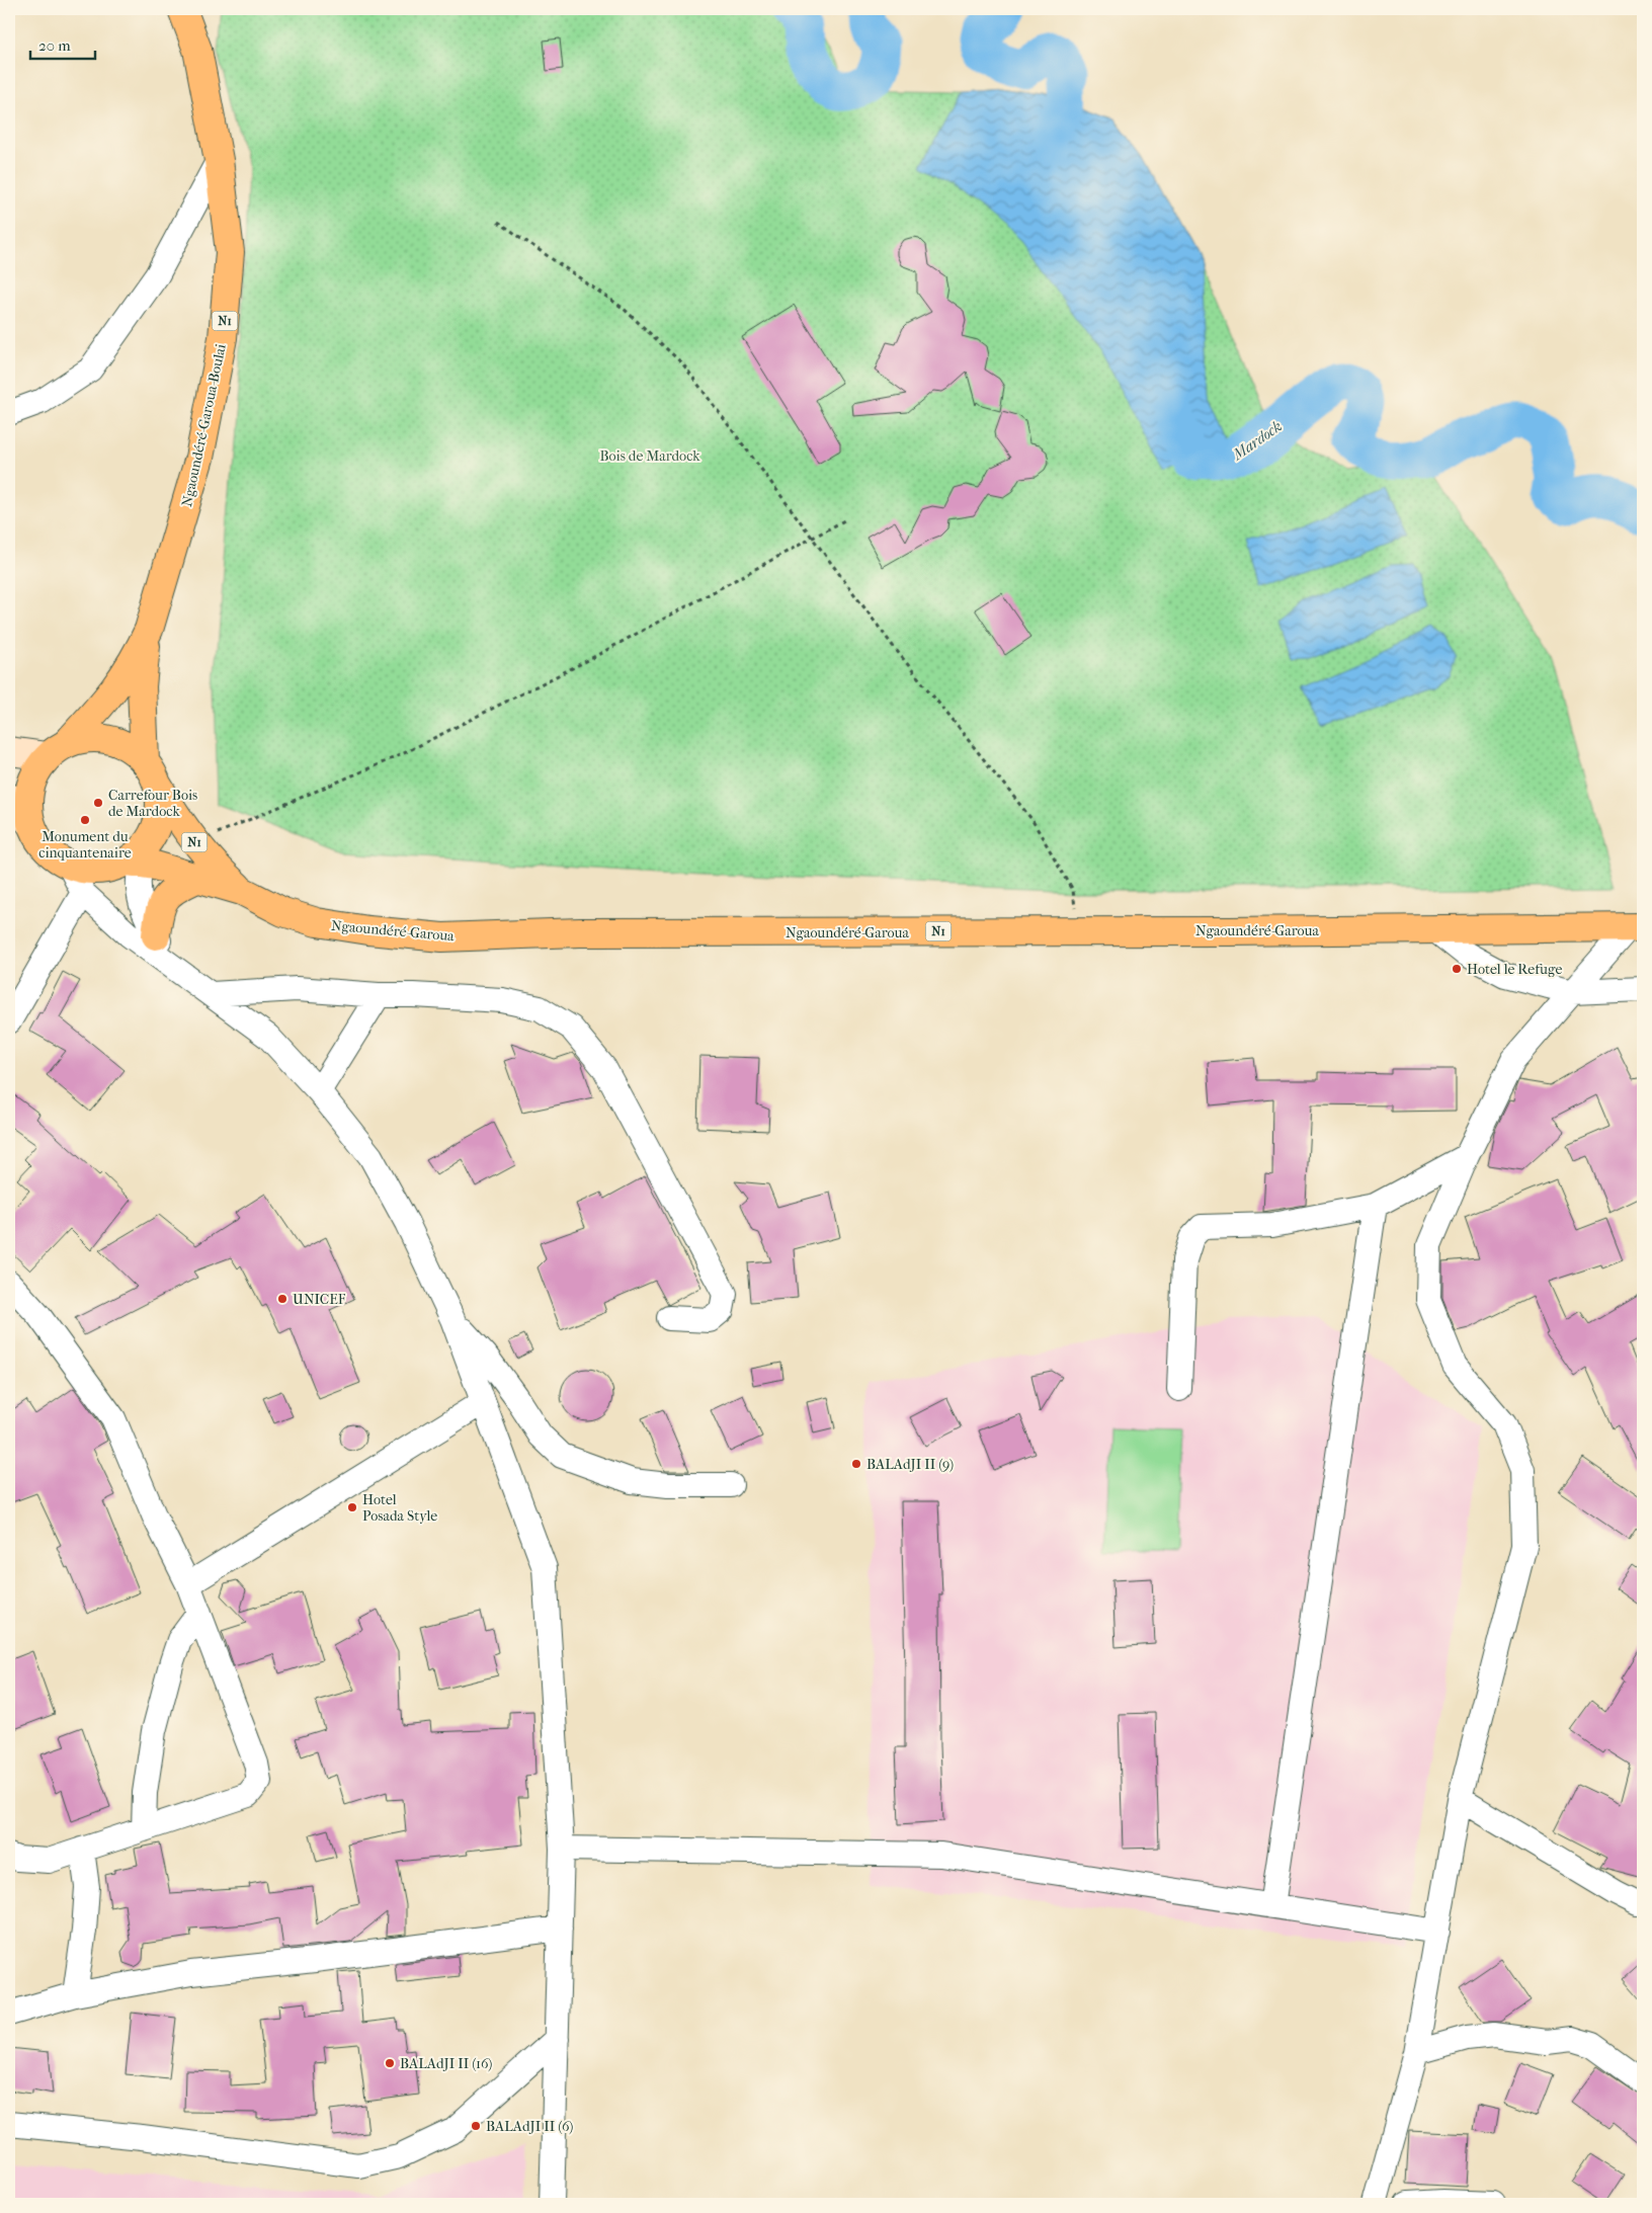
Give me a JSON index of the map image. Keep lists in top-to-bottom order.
{
  "streets": {
    "highway": ["N1", "Ngaoundéré-Garoua-Boulai", "Ngaoundéré-Garoua"]
  },
  "crossings": [
    ["Ngaoundéré-Garoua-Boulai", "Ngaoundéré-Garoua"]
  ],
  "water": ["Mardock"],
  "parks": ["Bois de Mardock"],
  "places": [
    "Carrefour Bois de Mardock",
    "Monument du cinquantenaire",
    "Hotel le Refuge",
    "UNICEF",
    "BALAdJI II (9)",
    "Hotel Posada Style",
    "BALAdJI II (16)",
    "BALAdJI II (6)"
  ],
  "scale_bar": "20 m"
}
